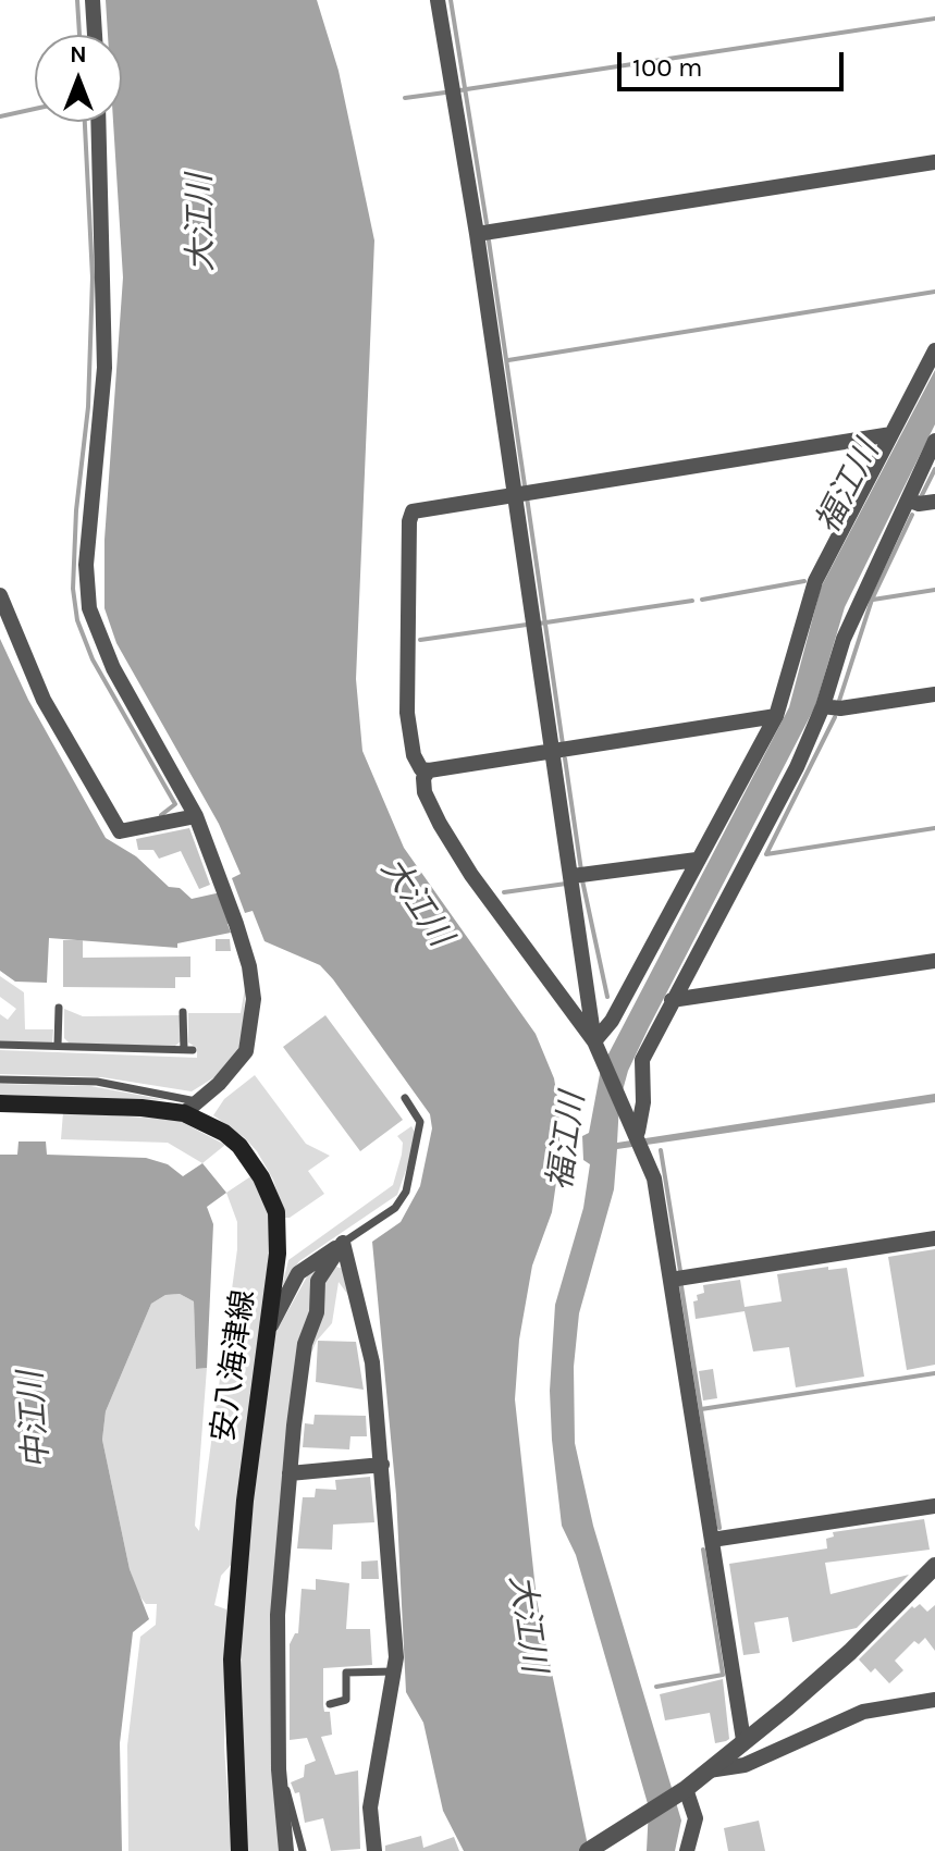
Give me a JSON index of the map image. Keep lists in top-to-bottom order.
{
  "streets": {
    "main road": ["安八海津線"]
  },
  "water": ["大江川", "福江川", "中江川"],
  "scale_bar": "100 m",
  "north": "top"
}
